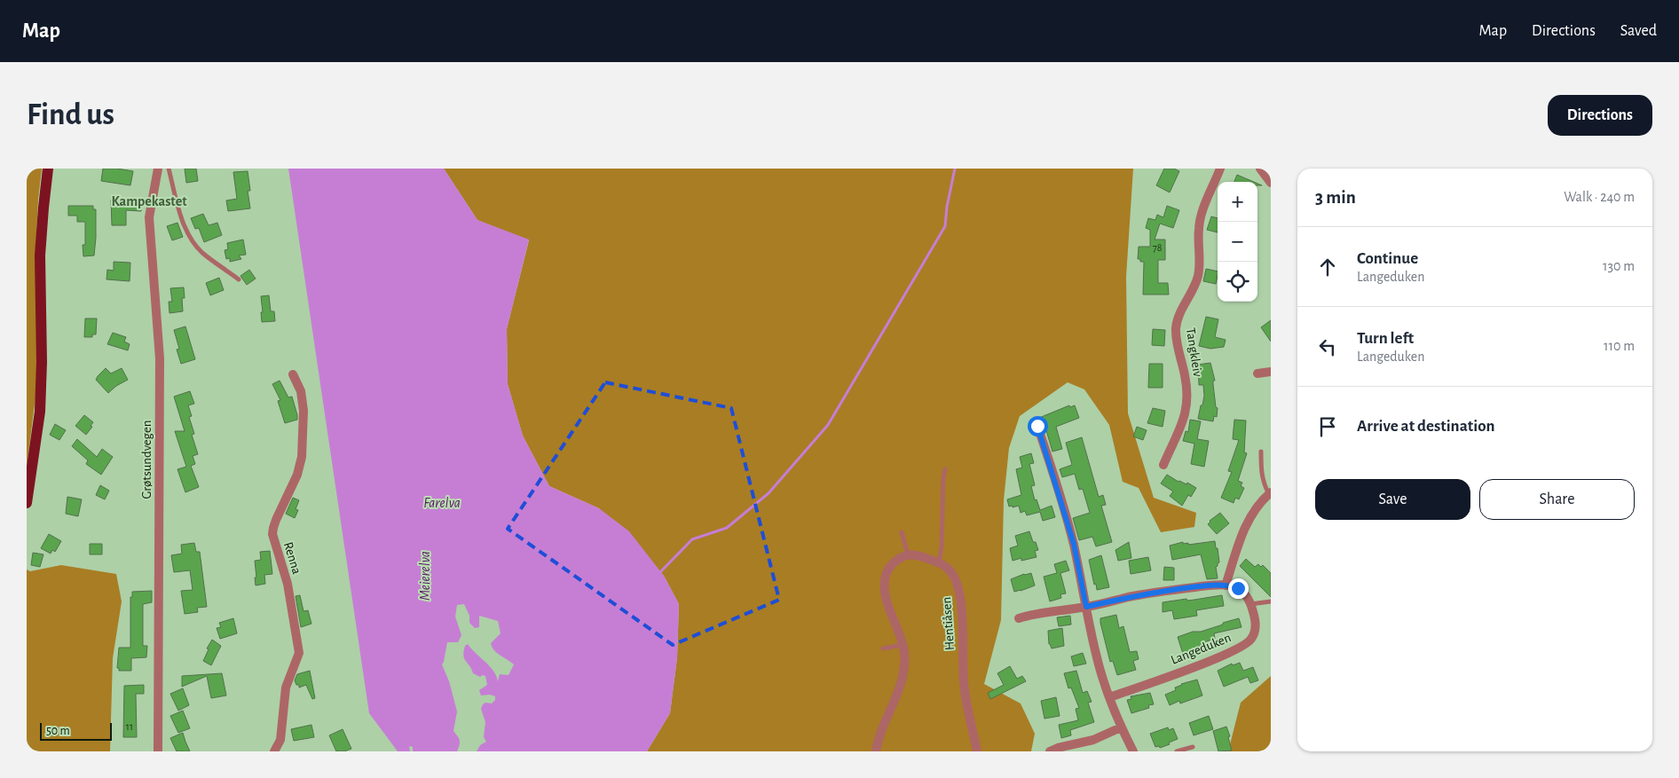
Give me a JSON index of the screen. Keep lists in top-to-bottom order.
{
  "streets": {
    "street": [
      "Tangkleiv",
      "Grøtsundvegen",
      "Renna",
      "Hentiåsen",
      "Langeduken"
    ]
  },
  "districts": ["Kampekastet"],
  "water": ["Farelva", "Meierelva"],
  "house_numbers": ["78", "11"],
  "scale_bar": "50 m",
  "page": {
    "header": "Map",
    "nav": ["Map", "Directions", "Saved"],
    "buttons": [
      "Directions",
      ["Save", "Share"]
    ],
    "title": "Find us",
    "heading": ["3 min", "Walk · 240 m"],
    "map_buttons": ["+", "−"],
    "list": [
      ["Continue", "Langeduken", "130 m"],
      ["Turn left", "Langeduken", "110 m"],
      "Arrive at destination"
    ],
    "scale": "50 m"
  }
}
